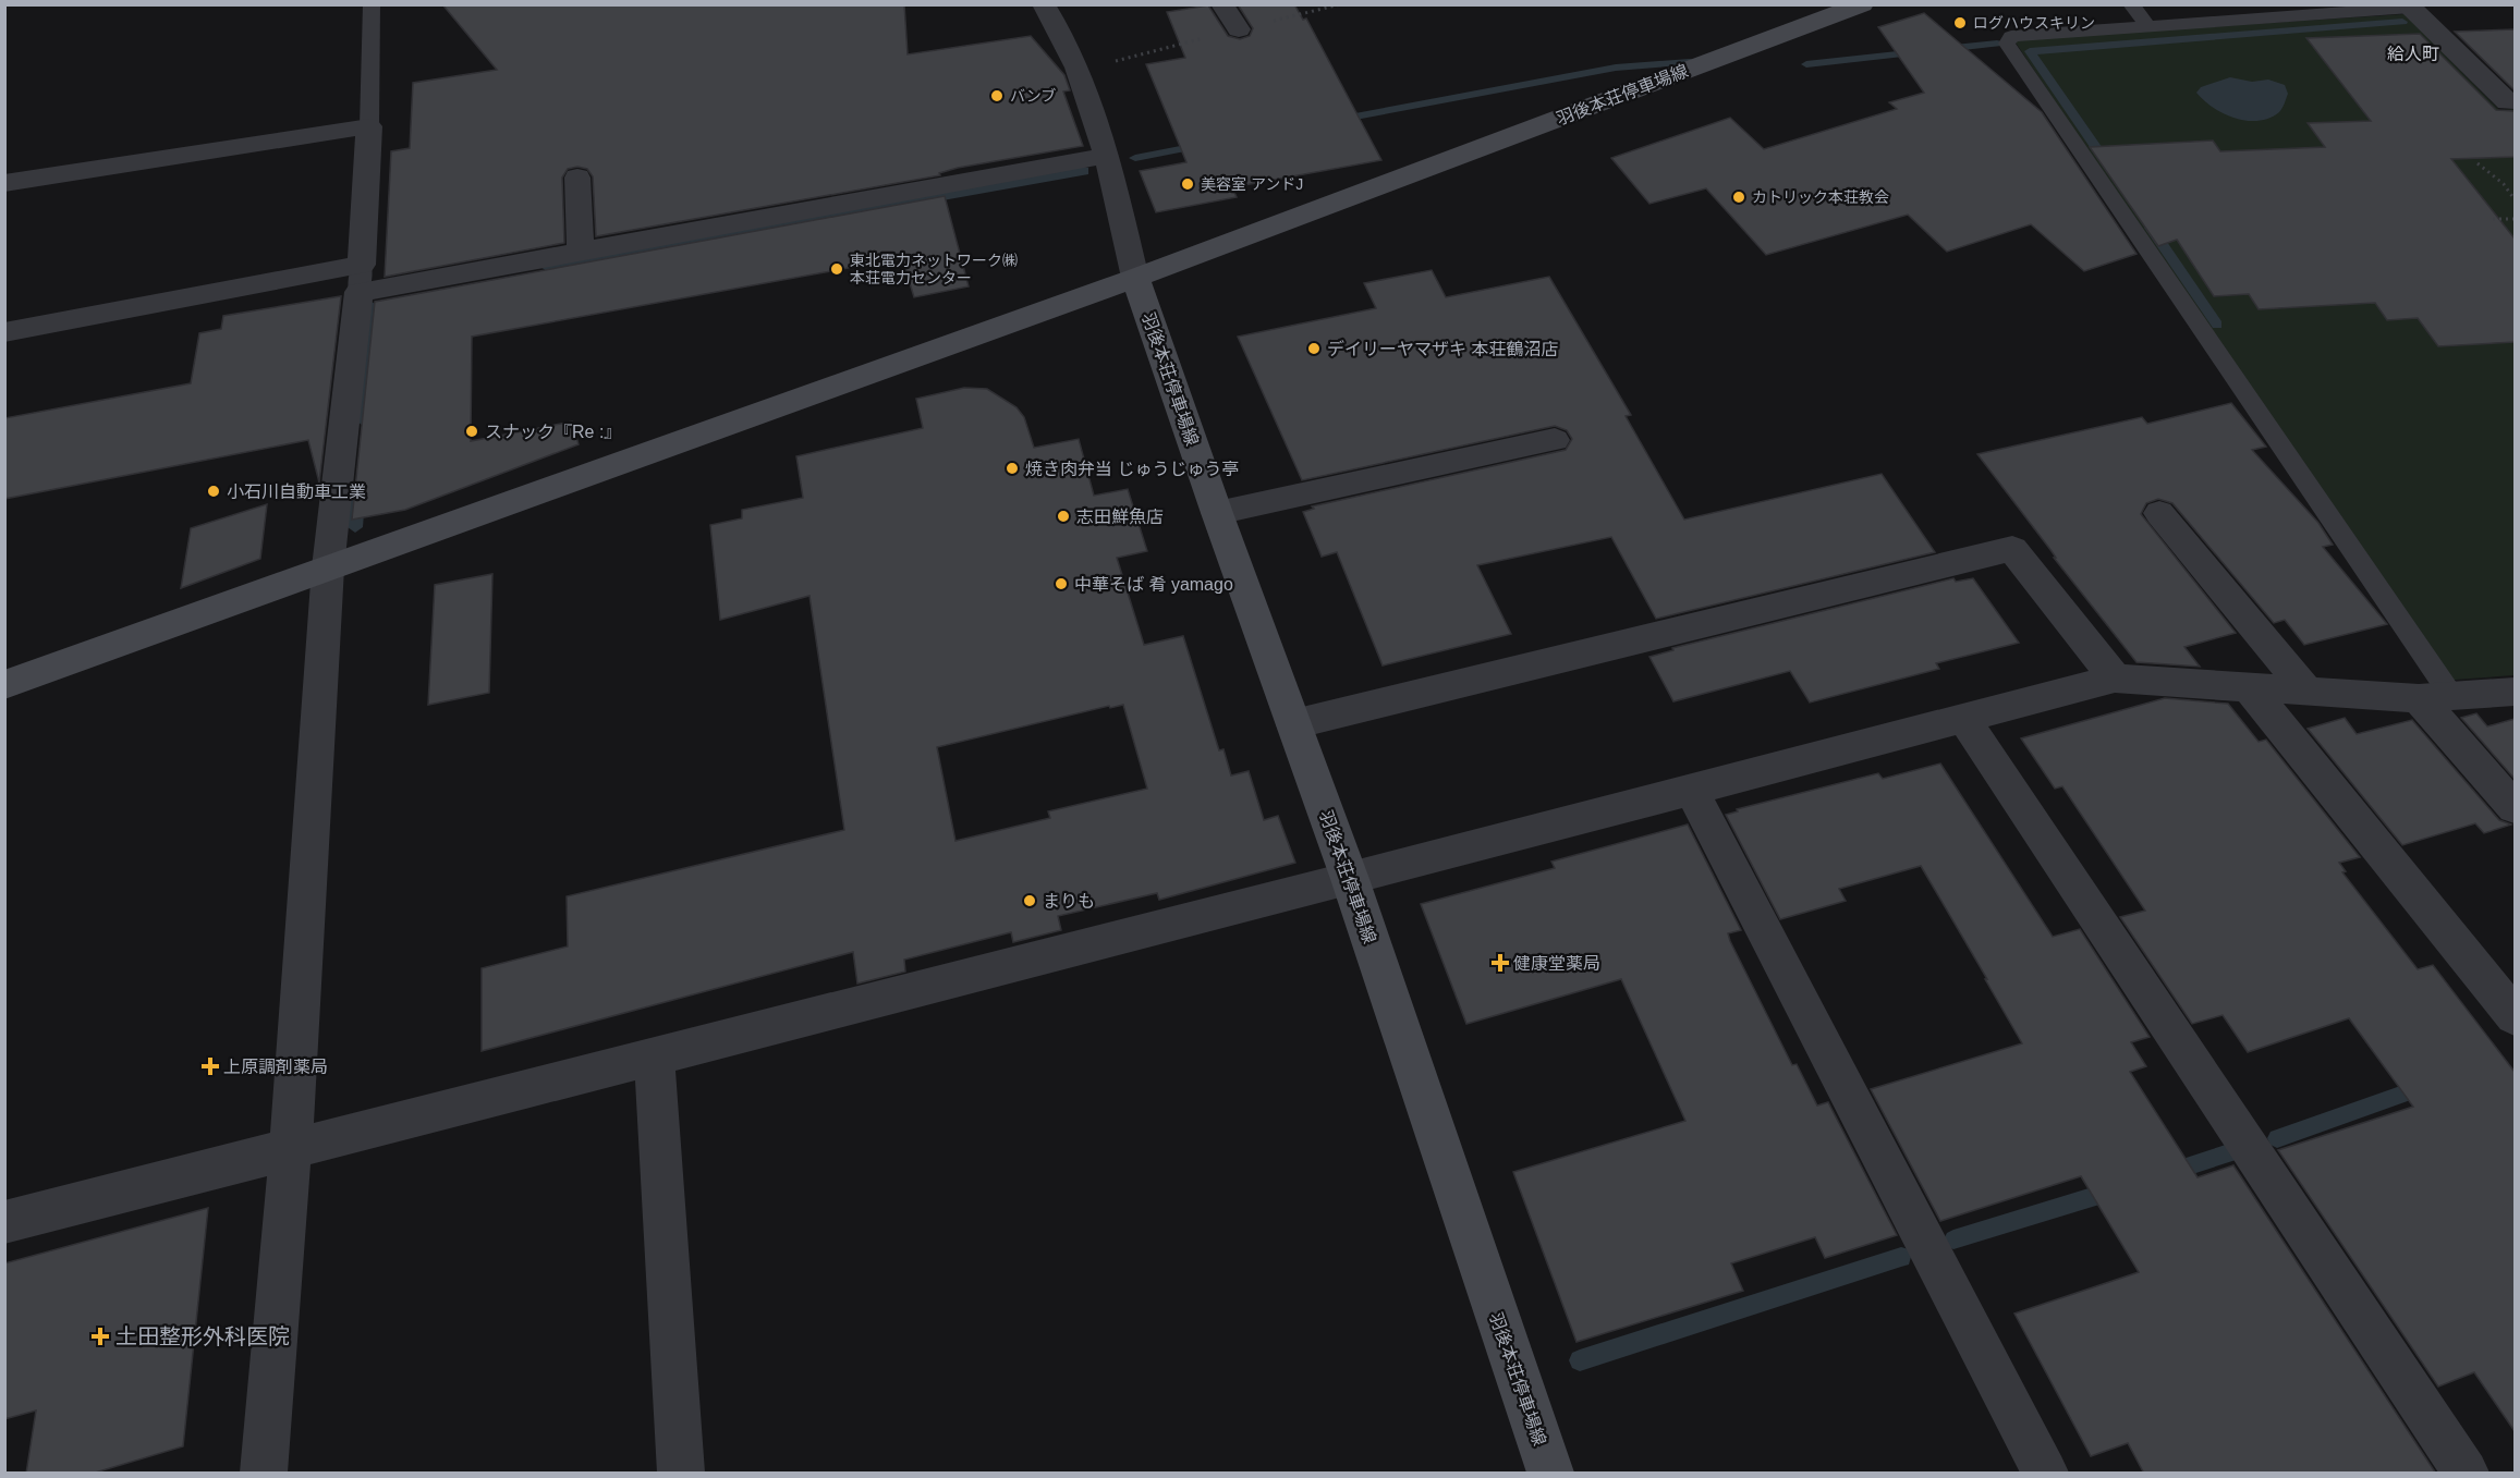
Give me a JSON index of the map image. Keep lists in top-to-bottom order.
{
  "streets": {
    "main road": ["羽後本荘停車場線"]
  },
  "districts": ["給人町"],
  "places": {
    "other": [
      "ログハウスキリン",
      "バンブ",
      "美容室 アンドJ",
      "カトリック本荘教会",
      "東北電力ネットワーク㈱ 本荘電力センター",
      "デイリーヤマザキ 本荘鶴沼店",
      "スナック『Re :』",
      "焼き肉弁当 じゅうじゅう亭",
      "小石川自動車工業",
      "志田鮮魚店",
      "中華そば 肴 yamago",
      "まりも"
    ],
    "health": ["健康堂薬局", "上原調剤薬局", "土田整形外科医院"]
  }
}
